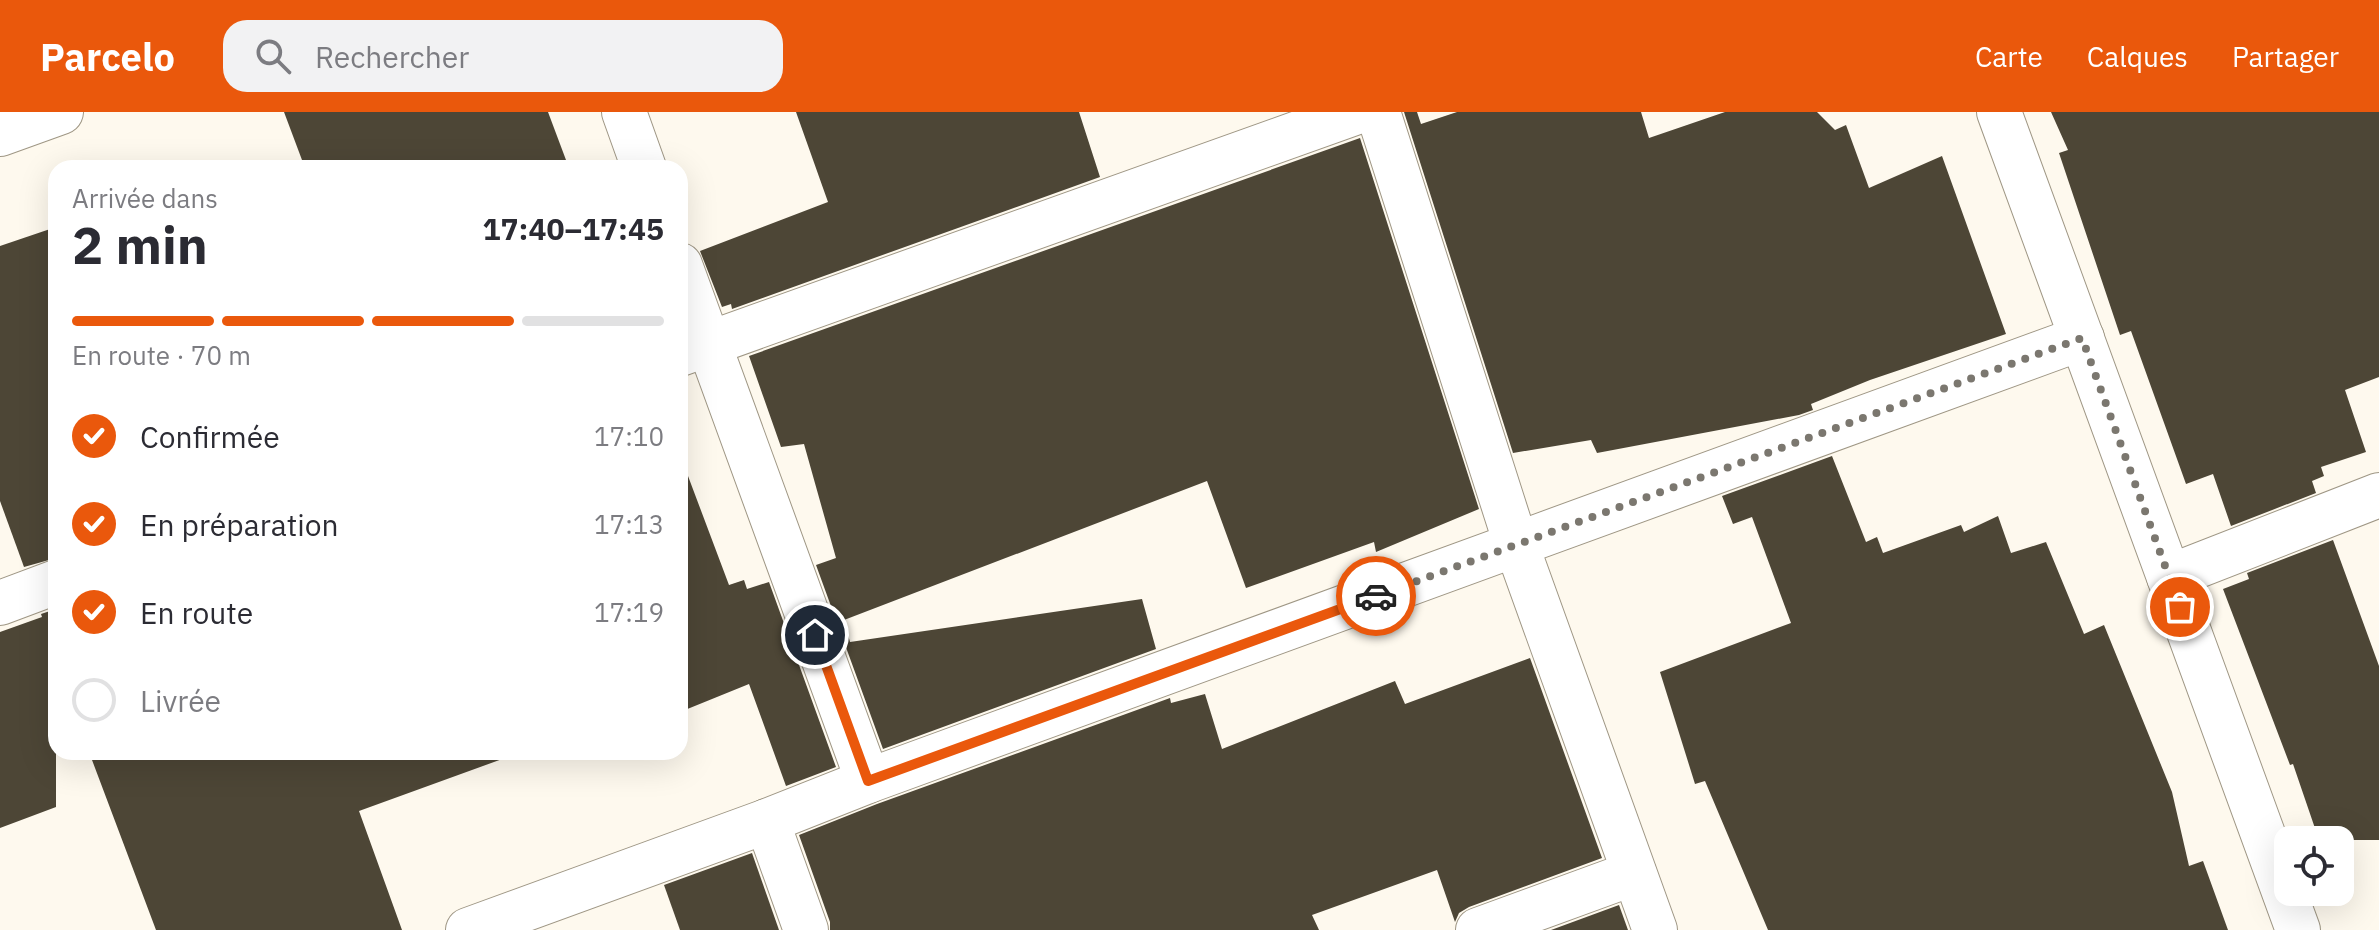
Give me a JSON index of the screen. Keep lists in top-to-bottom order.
{
  "page": {
    "header": "Parcelo",
    "search": "Rechercher",
    "nav": ["Carte", "Calques", "Partager"],
    "heading": ["2 min", "Arrivée dans", "17:40–17:45"],
    "bar": "En route · 70 m",
    "list": [
      ["Confirmée", "17:10"],
      ["En préparation", "17:13"],
      ["En route", "17:19"],
      "Livrée"
    ]
  }
}
